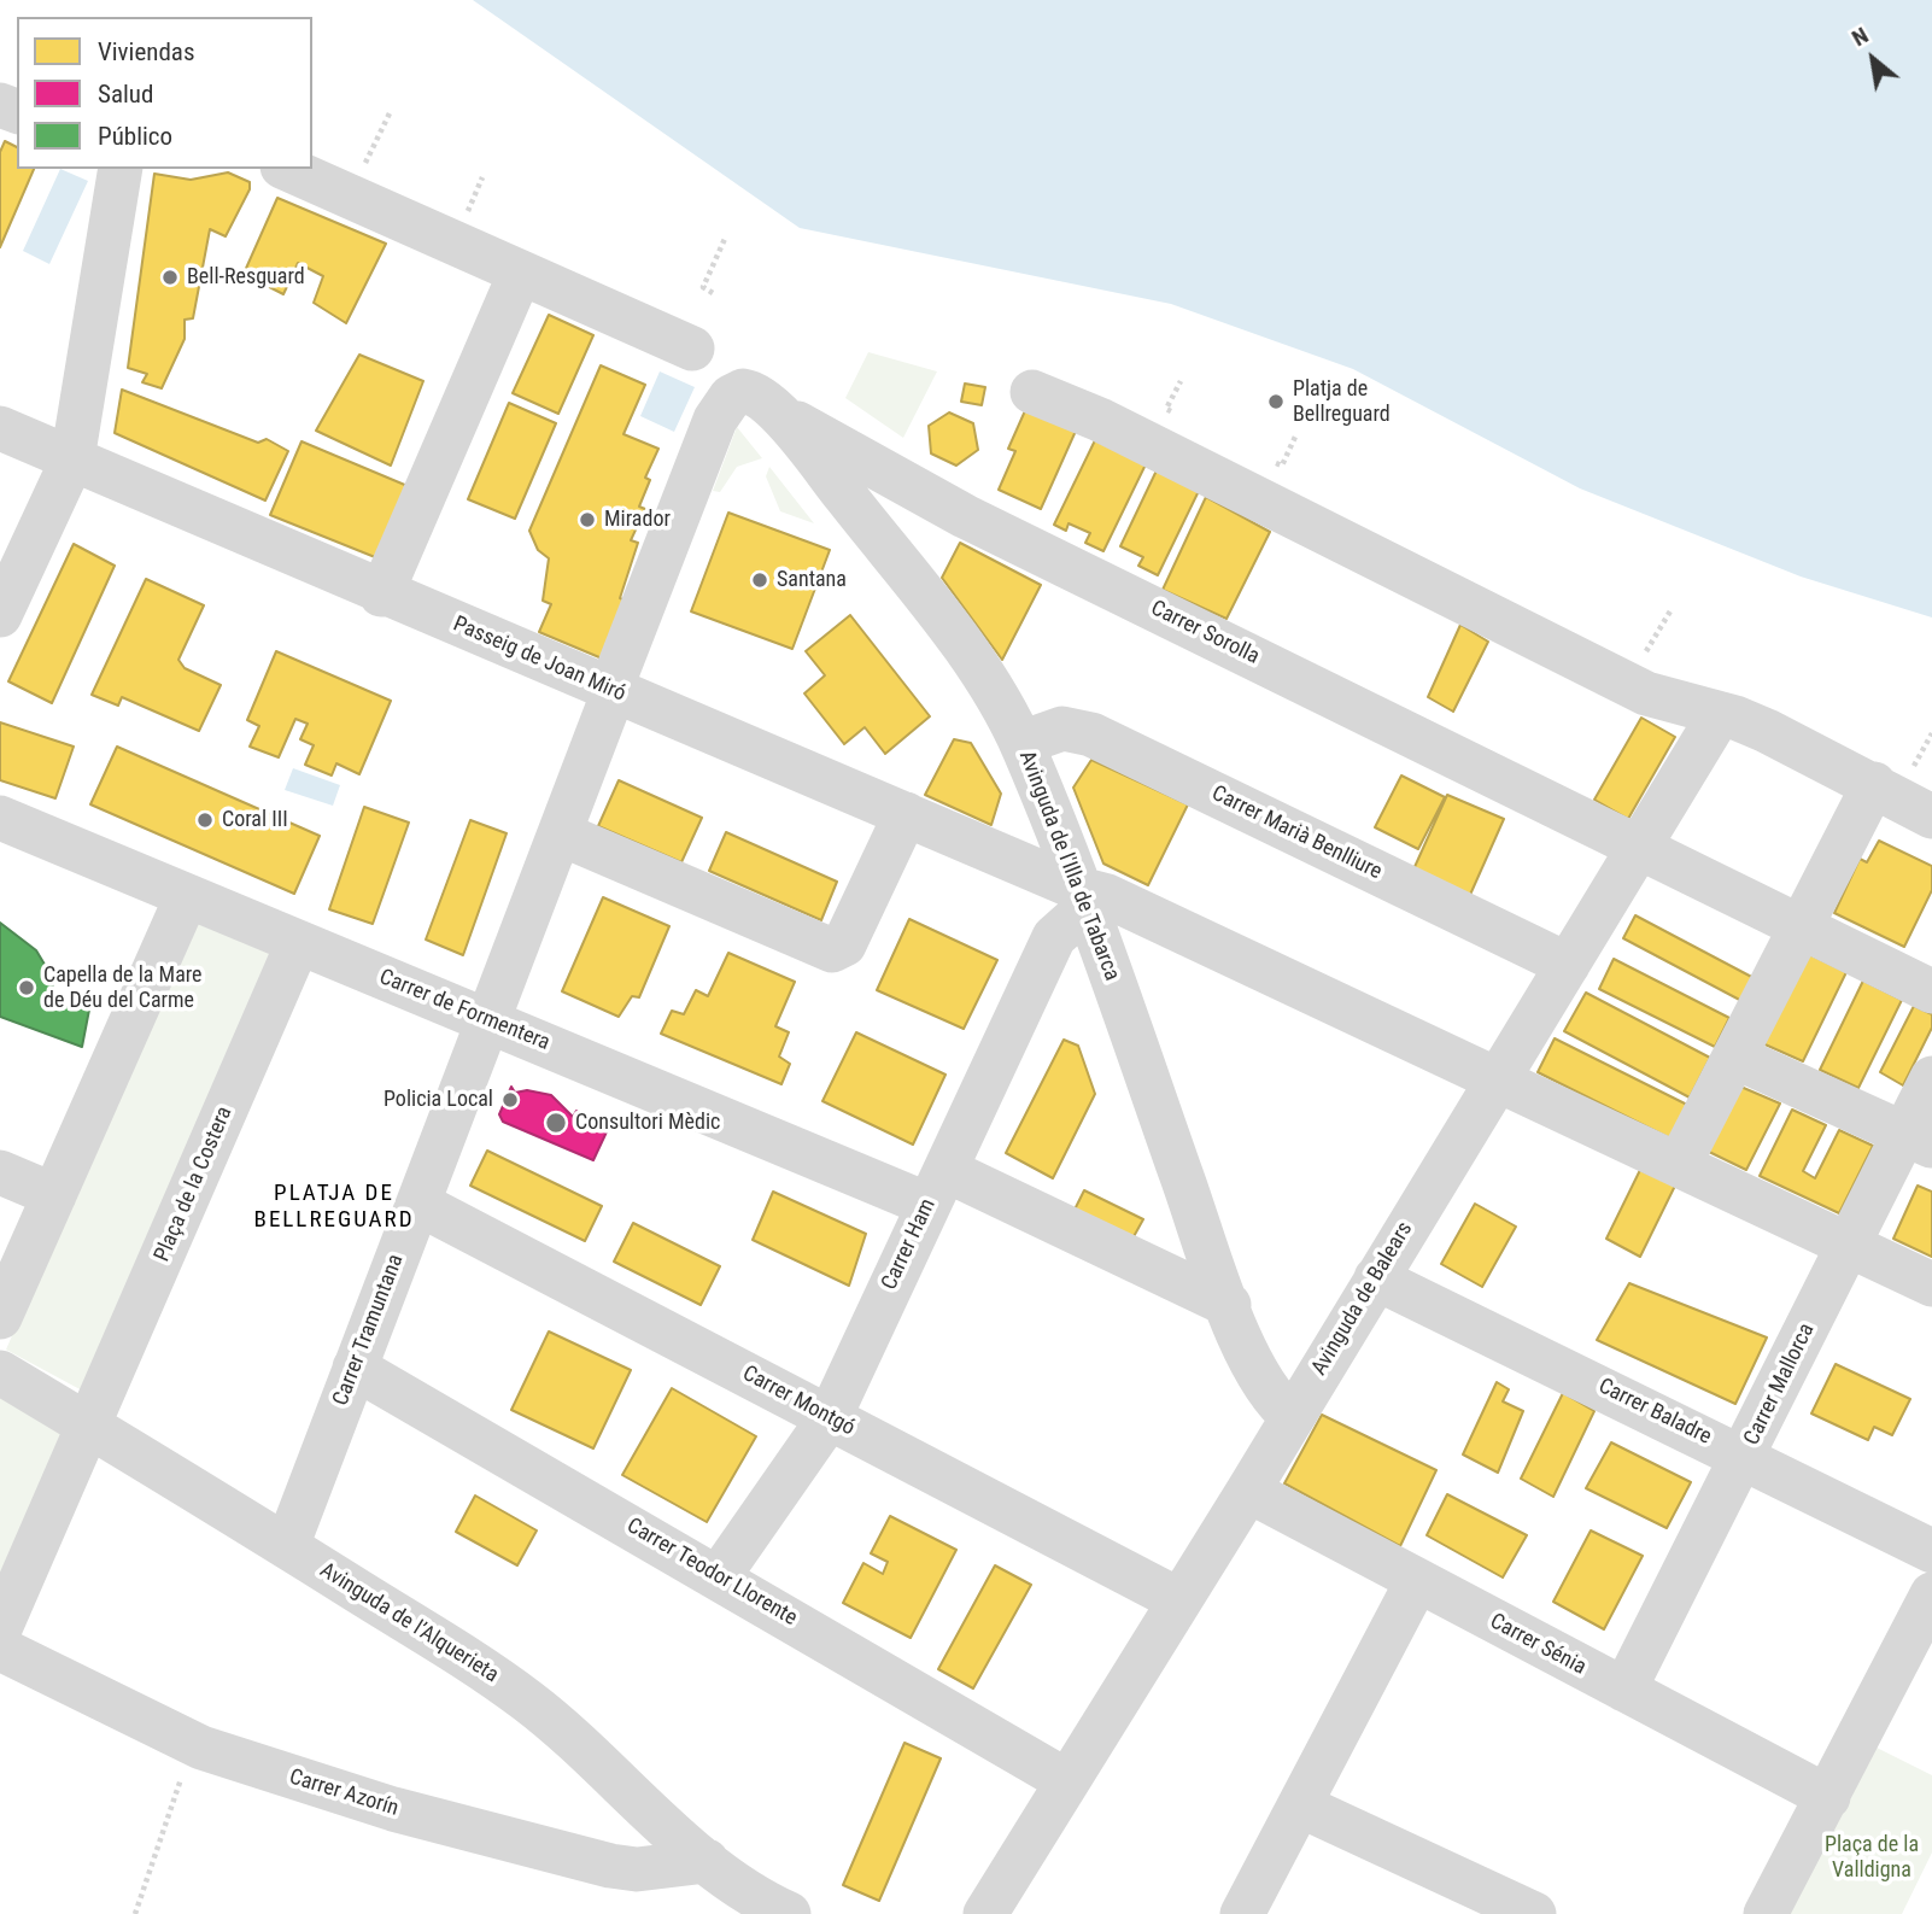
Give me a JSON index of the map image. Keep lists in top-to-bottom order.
{
  "streets": {
    "street": [
      "Carrer Sorolla",
      "Passeig de Joan Miró",
      "Carrer Marià Benlliure",
      "Avinguda de l'Illa de Tabarca",
      "Carrer de Formentera",
      "Plaça de la Costera",
      "Carrer Ham",
      "Avinguda de Balears",
      "Carrer Tramuntana",
      "Carrer Mallorca",
      "Carrer Montgó",
      "Carrer Baladre",
      "Carrer Teodor Llorente",
      "Avinguda de l’Alquerieta",
      "Carrer Sénia",
      "Carrer Azorín"
    ]
  },
  "crossings": [
    ["Carrer Sorolla", "Avinguda de l'Illa de Tabarca"],
    ["Carrer Sorolla", "Avinguda de Balears"],
    ["Passeig de Joan Miró", "Avinguda de l'Illa de Tabarca"],
    ["Passeig de Joan Miró", "Carrer Ham"],
    ["Passeig de Joan Miró", "Avinguda de Balears"],
    ["Passeig de Joan Miró", "Carrer Tramuntana"],
    ["Passeig de Joan Miró", "Carrer Mallorca"],
    ["Carrer Marià Benlliure", "Avinguda de l'Illa de Tabarca"],
    ["Carrer Marià Benlliure", "Avinguda de Balears"],
    ["Avinguda de l'Illa de Tabarca", "Carrer de Formentera"],
    ["Avinguda de l'Illa de Tabarca", "Carrer Ham"],
    ["Avinguda de l'Illa de Tabarca", "Avinguda de Balears"],
    ["Avinguda de l'Illa de Tabarca", "Carrer Tramuntana"],
    ["Carrer de Formentera", "Plaça de la Costera"],
    ["Carrer de Formentera", "Carrer Ham"],
    ["Carrer de Formentera", "Carrer Tramuntana"],
    ["Plaça de la Costera", "Avinguda de l’Alquerieta"],
    ["Carrer Ham", "Carrer Montgó"],
    ["Carrer Ham", "Carrer Teodor Llorente"],
    ["Avinguda de Balears", "Carrer Montgó"],
    ["Avinguda de Balears", "Carrer Baladre"],
    ["Avinguda de Balears", "Carrer Teodor Llorente"],
    ["Avinguda de Balears", "Carrer Sénia"],
    ["Carrer Tramuntana", "Carrer Montgó"],
    ["Carrer Tramuntana", "Carrer Teodor Llorente"],
    ["Carrer Tramuntana", "Avinguda de l’Alquerieta"],
    ["Carrer Mallorca", "Carrer Baladre"],
    ["Carrer Mallorca", "Carrer Sénia"],
    ["Avinguda de l’Alquerieta", "Carrer Azorín"]
  ],
  "districts": ["PLATJA DE BELLREGUARD"],
  "parks": ["Plaça de la Valldigna"],
  "places": [
    "Bell-Resguard",
    "Platja de Bellreguard",
    "Mirador",
    "Santana",
    "Coral III",
    "Capella de la Mare de Déu del Carme",
    "Policia Local",
    "Consultori Mèdic"
  ],
  "legend": ["Viviendas", "Salud", "Público"],
  "north": "top left"
}
